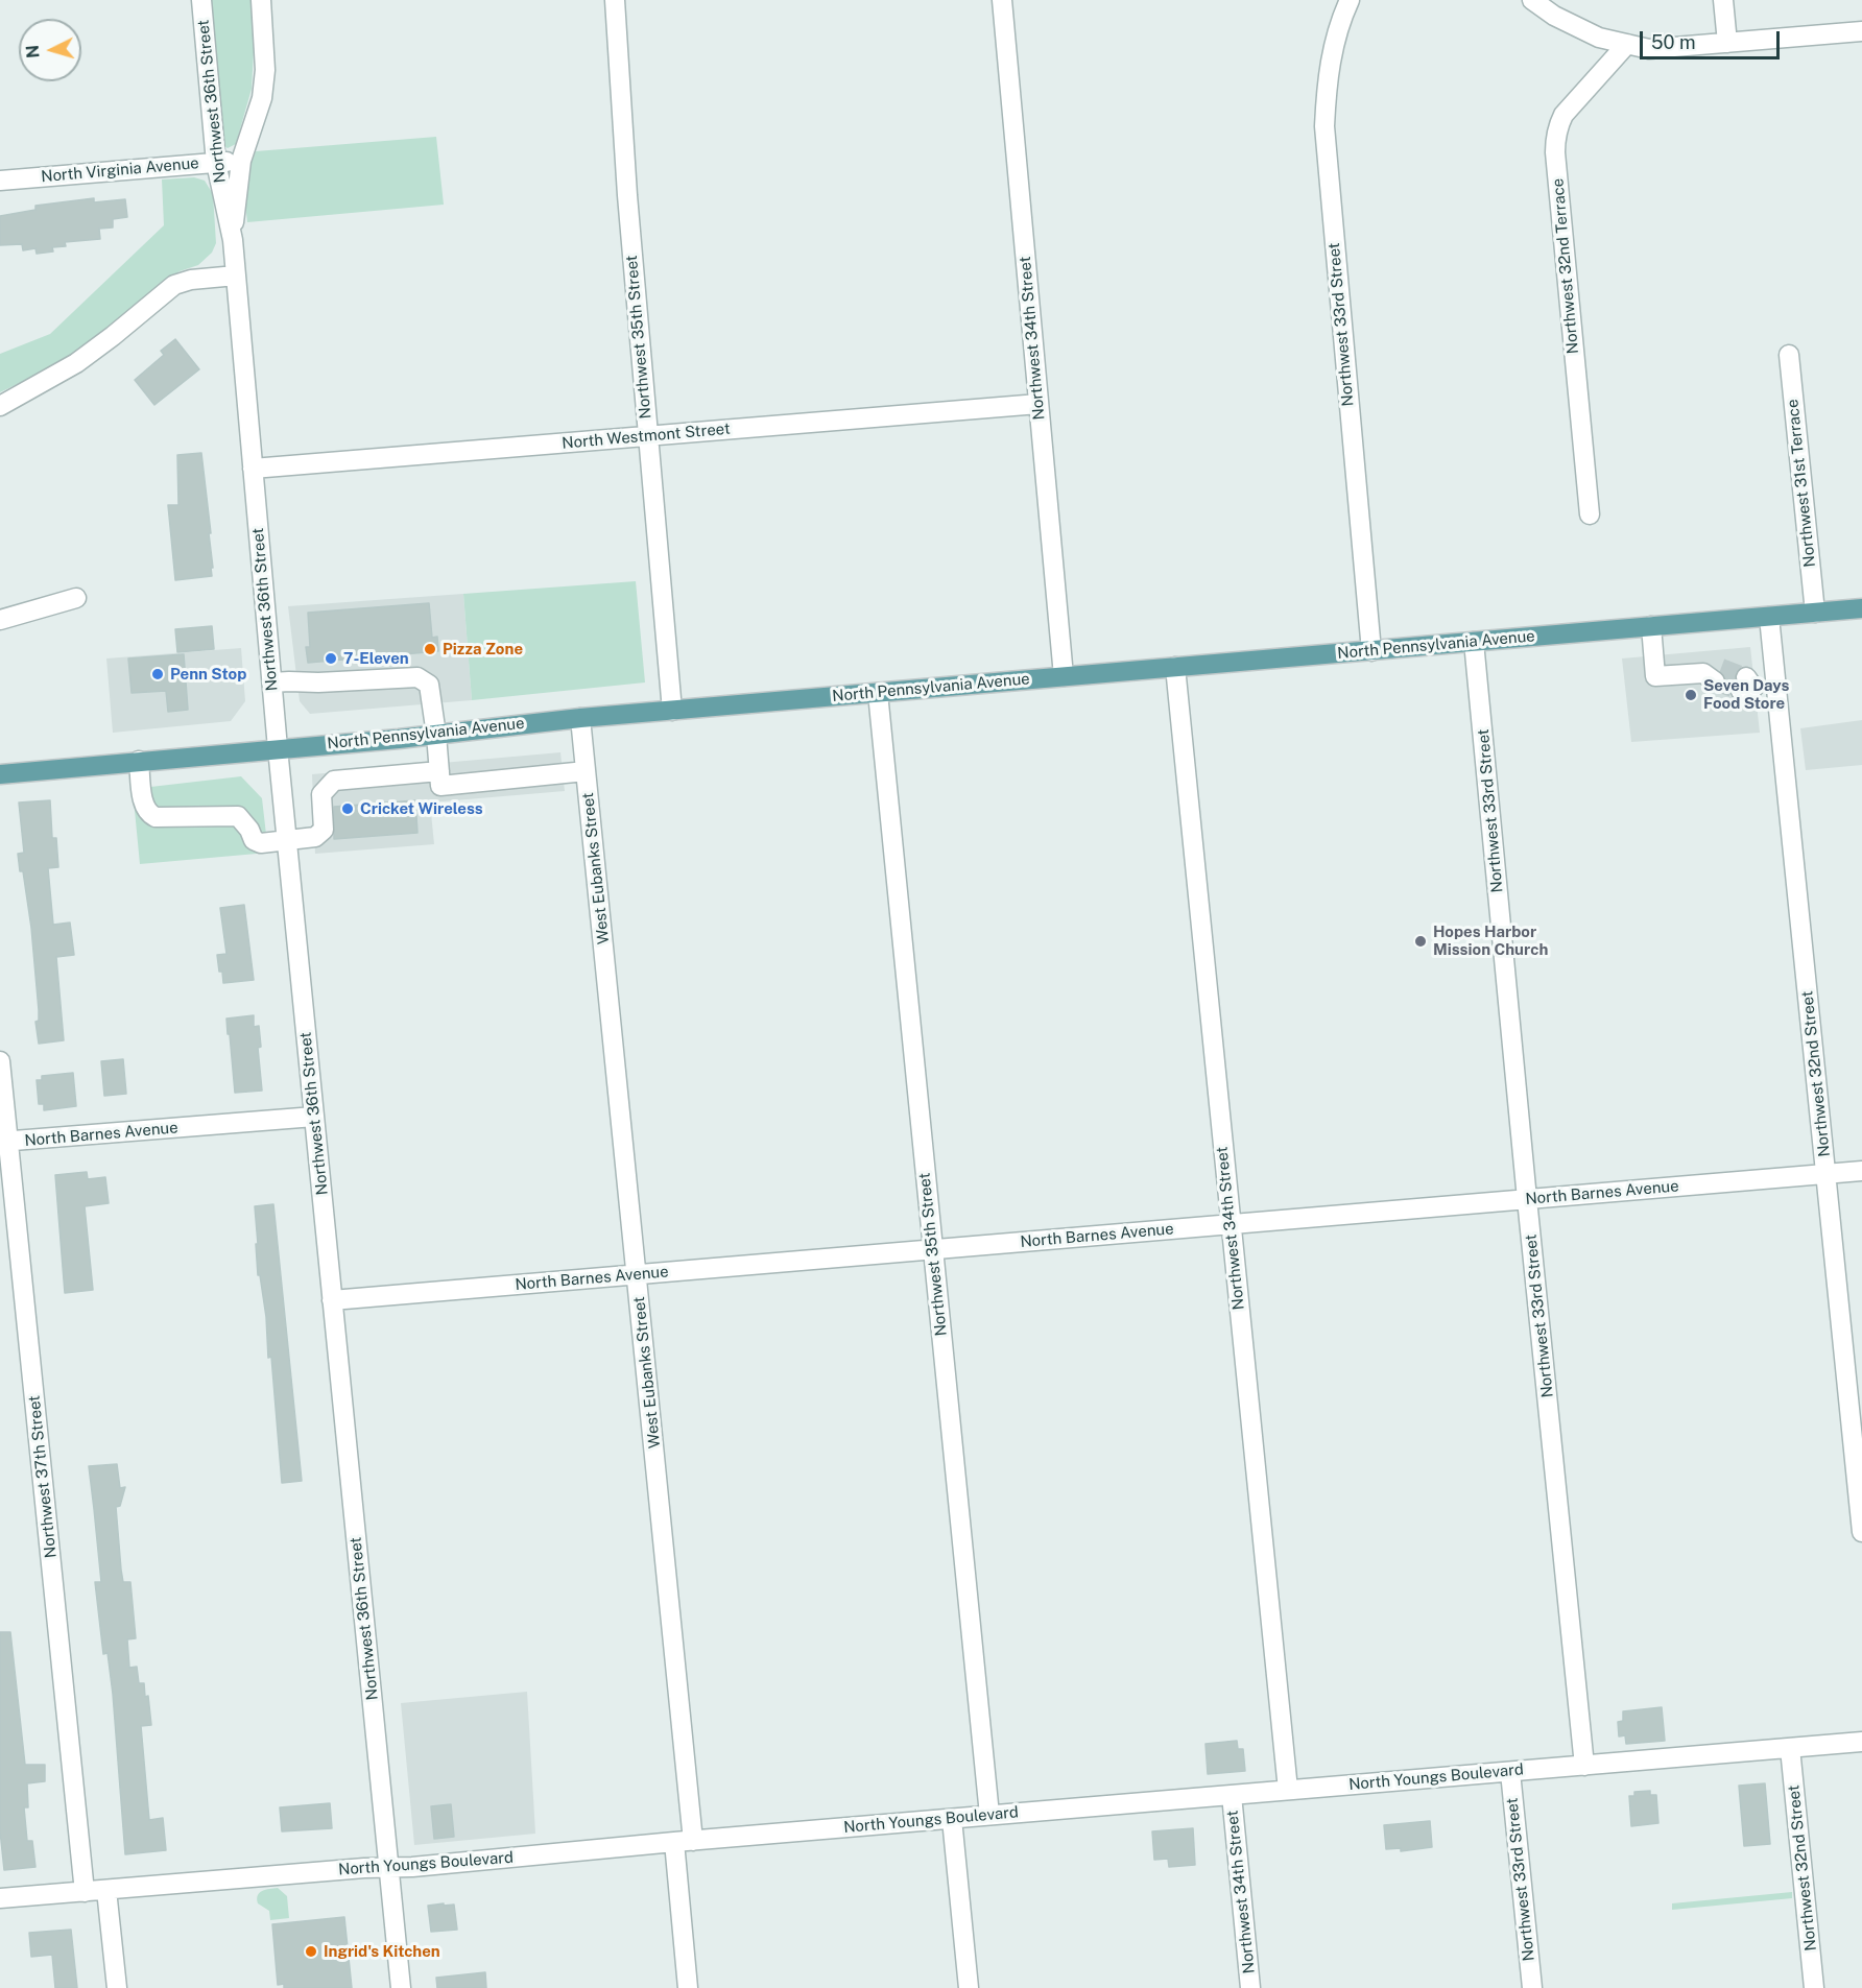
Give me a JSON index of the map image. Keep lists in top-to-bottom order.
{
  "streets": {
    "main road": ["North Pennsylvania Avenue"],
    "street": [
      "Northwest 36th Street",
      "North Virginia Avenue",
      "Northwest 32nd Terrace",
      "Northwest 33rd Street",
      "Northwest 35th Street",
      "Northwest 34th Street",
      "North Westmont Street",
      "Northwest 31st Terrace",
      "West Eubanks Street",
      "Northwest 32nd Street",
      "North Barnes Avenue",
      "Northwest 37th Street",
      "North Youngs Boulevard"
    ]
  },
  "crossings": [
    ["Northwest 36th Street", "North Virginia Avenue"],
    ["Northwest 36th Street", "North Westmont Street"],
    ["Northwest 36th Street", "North Pennsylvania Avenue"],
    ["Northwest 36th Street", "North Barnes Avenue"],
    ["Northwest 36th Street", "North Youngs Boulevard"],
    ["Northwest 33rd Street", "North Pennsylvania Avenue"],
    ["Northwest 33rd Street", "North Barnes Avenue"],
    ["Northwest 33rd Street", "North Youngs Boulevard"],
    ["Northwest 35th Street", "North Westmont Street"],
    ["Northwest 35th Street", "North Pennsylvania Avenue"],
    ["Northwest 35th Street", "North Barnes Avenue"],
    ["Northwest 35th Street", "North Youngs Boulevard"],
    ["Northwest 34th Street", "North Westmont Street"],
    ["Northwest 34th Street", "North Pennsylvania Avenue"],
    ["Northwest 34th Street", "North Barnes Avenue"],
    ["Northwest 34th Street", "North Youngs Boulevard"],
    ["Northwest 31st Terrace", "North Pennsylvania Avenue"],
    ["North Pennsylvania Avenue", "West Eubanks Street"],
    ["North Pennsylvania Avenue", "Northwest 32nd Street"],
    ["West Eubanks Street", "North Barnes Avenue"],
    ["West Eubanks Street", "North Youngs Boulevard"],
    ["Northwest 32nd Street", "North Barnes Avenue"],
    ["Northwest 32nd Street", "North Youngs Boulevard"],
    ["North Barnes Avenue", "Northwest 37th Street"],
    ["Northwest 37th Street", "North Youngs Boulevard"]
  ],
  "places": [
    "Pizza Zone",
    "7-Eleven",
    "Penn Stop",
    "Seven Days Food Store",
    "Cricket Wireless",
    "Hopes Harbor Mission Church",
    "Ingrid's Kitchen"
  ],
  "scale_bar": "50 m",
  "north": "left"
}
